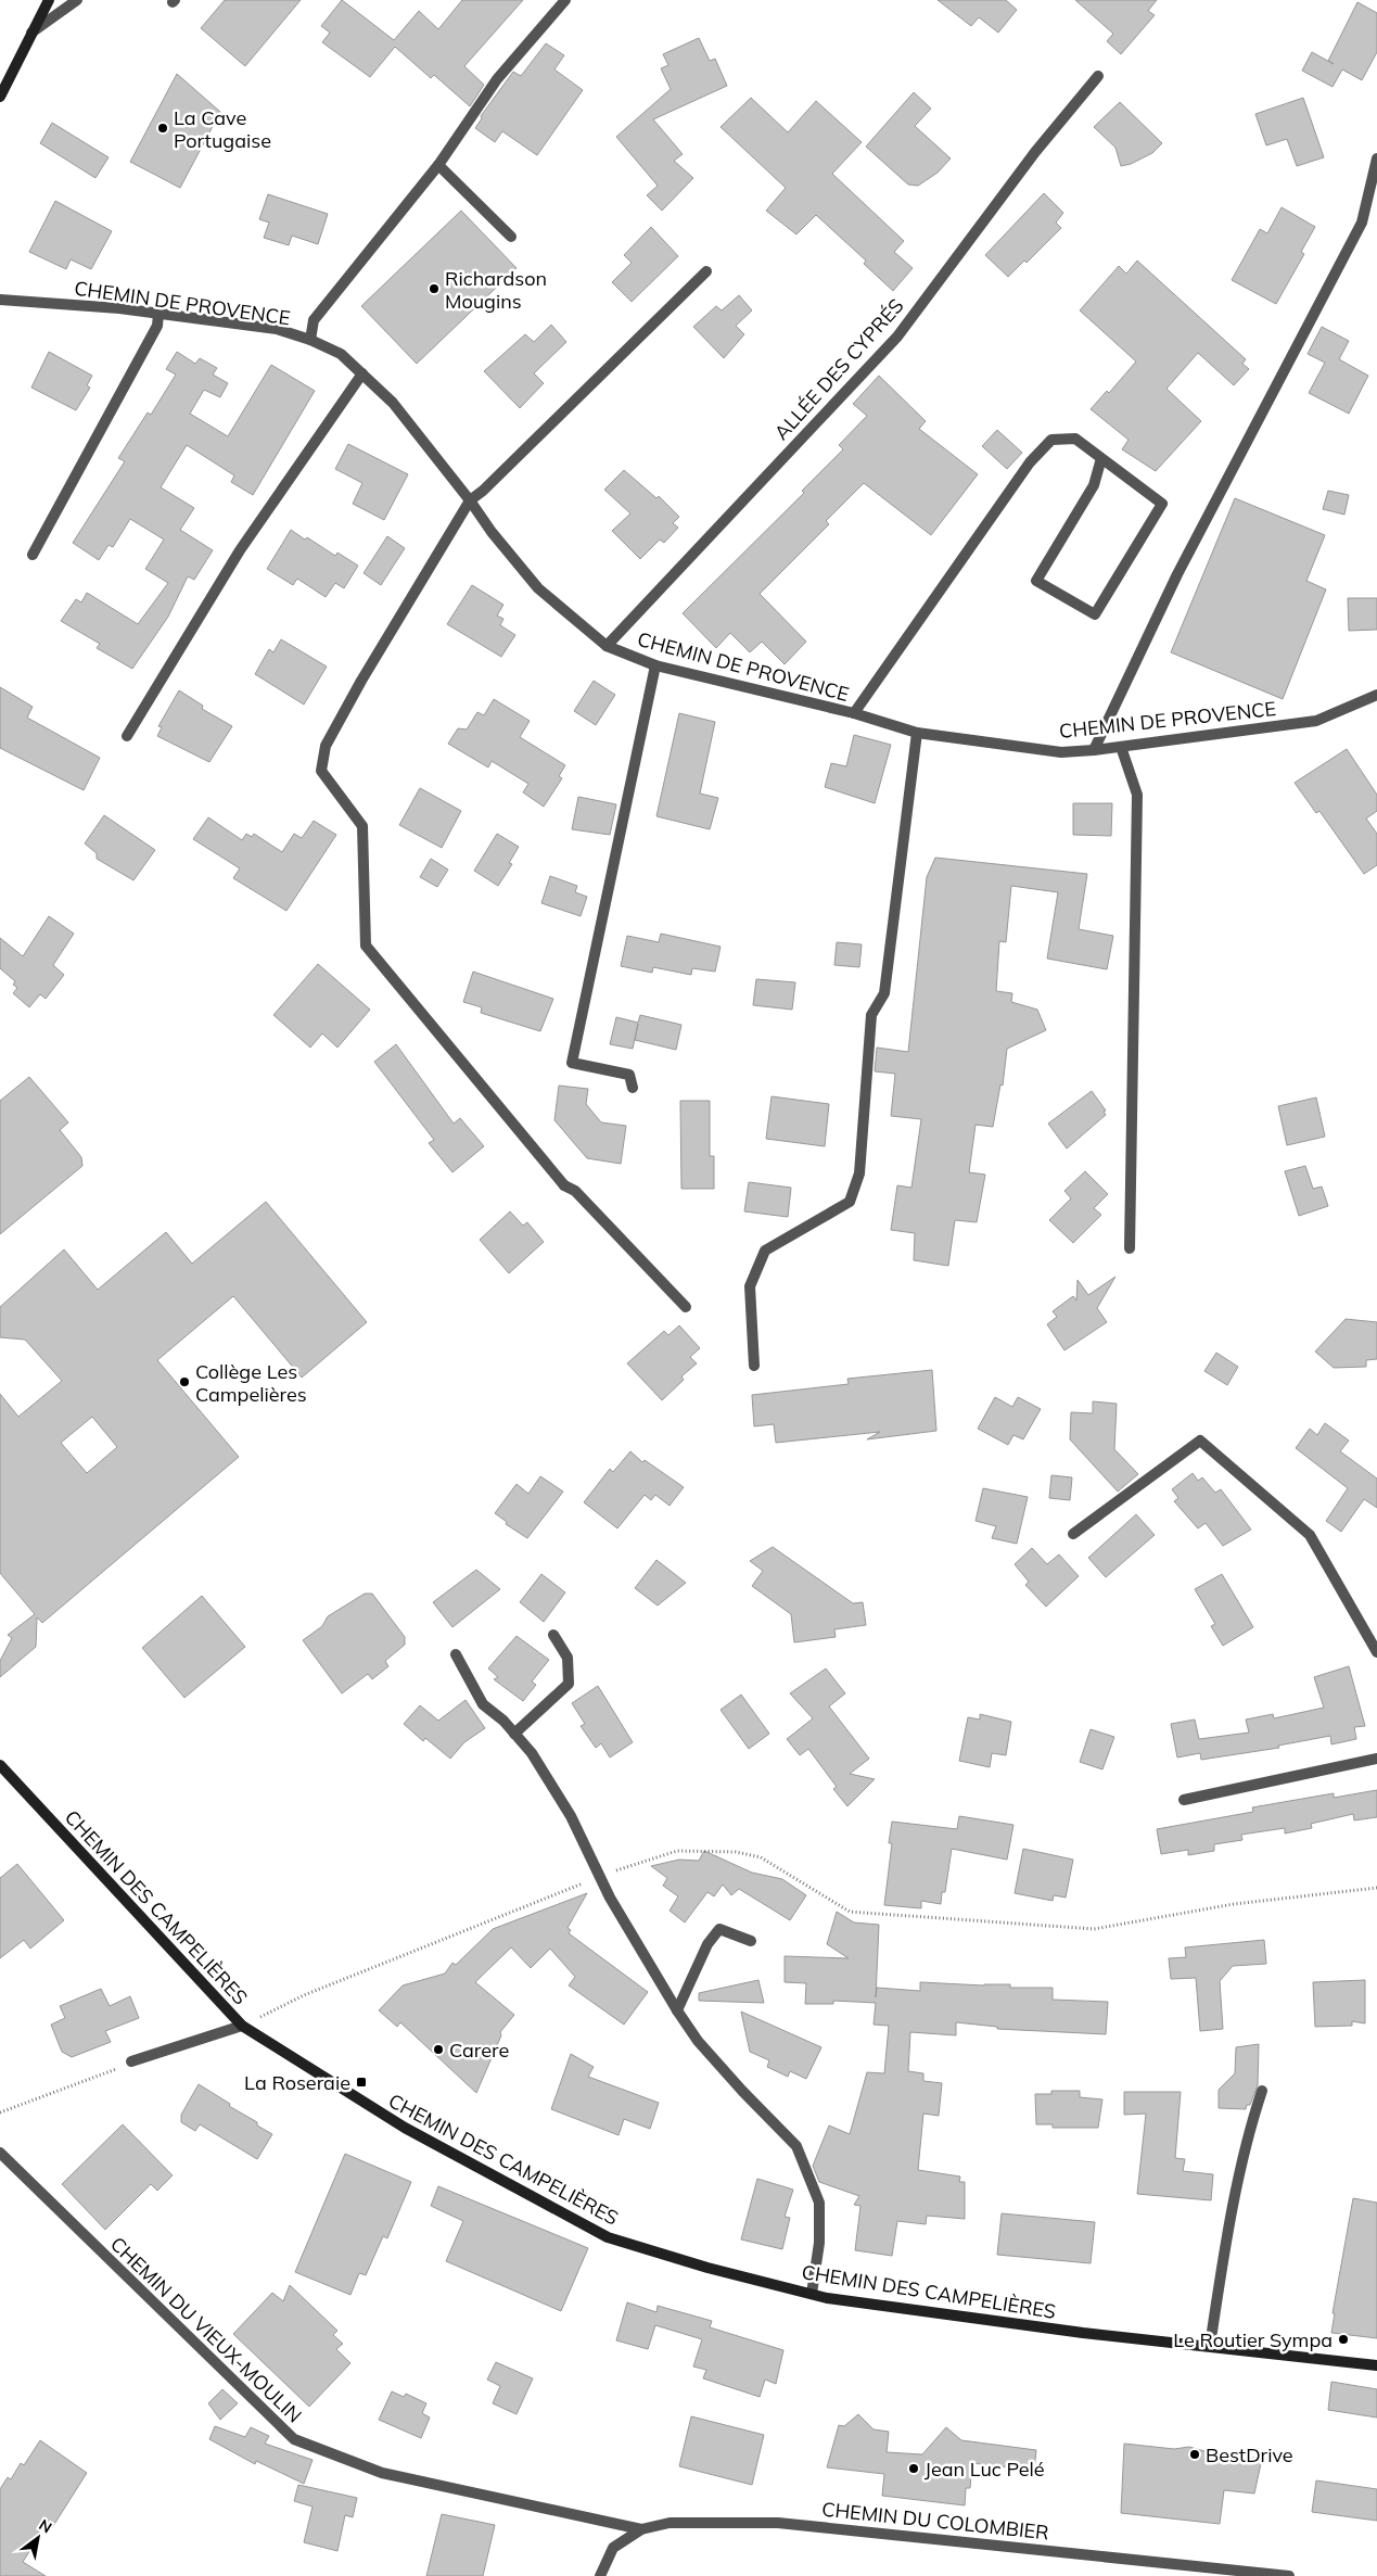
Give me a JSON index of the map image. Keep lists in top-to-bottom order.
{
  "streets": {
    "main road": ["CHEMIN DES CAMPELIÈRES"],
    "street": [
      "CHEMIN DE PROVENCE",
      "ALLÉE DES CYPRÉS",
      "CHEMIN DU VIEUX-MOULIN",
      "CHEMIN DU COLOMBIER"
    ]
  },
  "crossings": [
    ["CHEMIN DE PROVENCE", "ALLÉE DES CYPRÉS"],
    ["CHEMIN DU VIEUX-MOULIN", "CHEMIN DU COLOMBIER"]
  ],
  "places": {
    "other": [
      "La Cave Portugaise",
      "Richardson Mougins",
      "Collège Les Campelières",
      "Carere",
      "Le Routier Sympa",
      "BestDrive",
      "Jean Luc Pelé"
    ],
    "transit": ["La Roseraie"]
  },
  "north": "top right"
}
